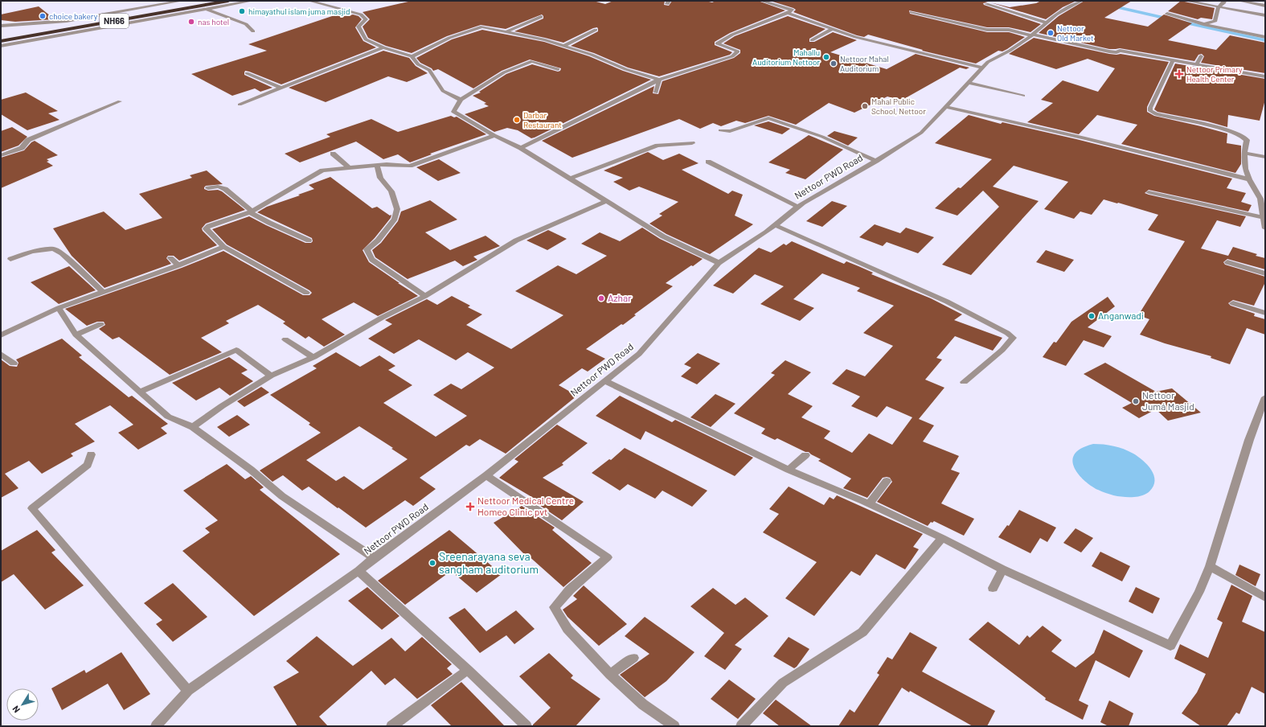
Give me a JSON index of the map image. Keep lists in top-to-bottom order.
{
  "streets": {
    "highway": ["NH66"],
    "street": ["Nettoor PWD Road"]
  },
  "places": {
    "other": [
      "himayathul islam juma masjid",
      "choice bakery",
      "nas hotel",
      "Nettoor Old Market",
      "Mahallu Auditorium Nettoor",
      "Nettoor Mahal Auditorium",
      "Mahal Public School, Nettoor",
      "Darbar Restaurant",
      "Azhar",
      "Anganwadi",
      "Nettoor Jumá Masjid",
      "Sreenarayana seva sangham auditorium"
    ],
    "health": ["Nettoor Primary Health Center", "Nettoor Medical Centre Homeo Clinic pvt"]
  },
  "north": "bottom left"
}
